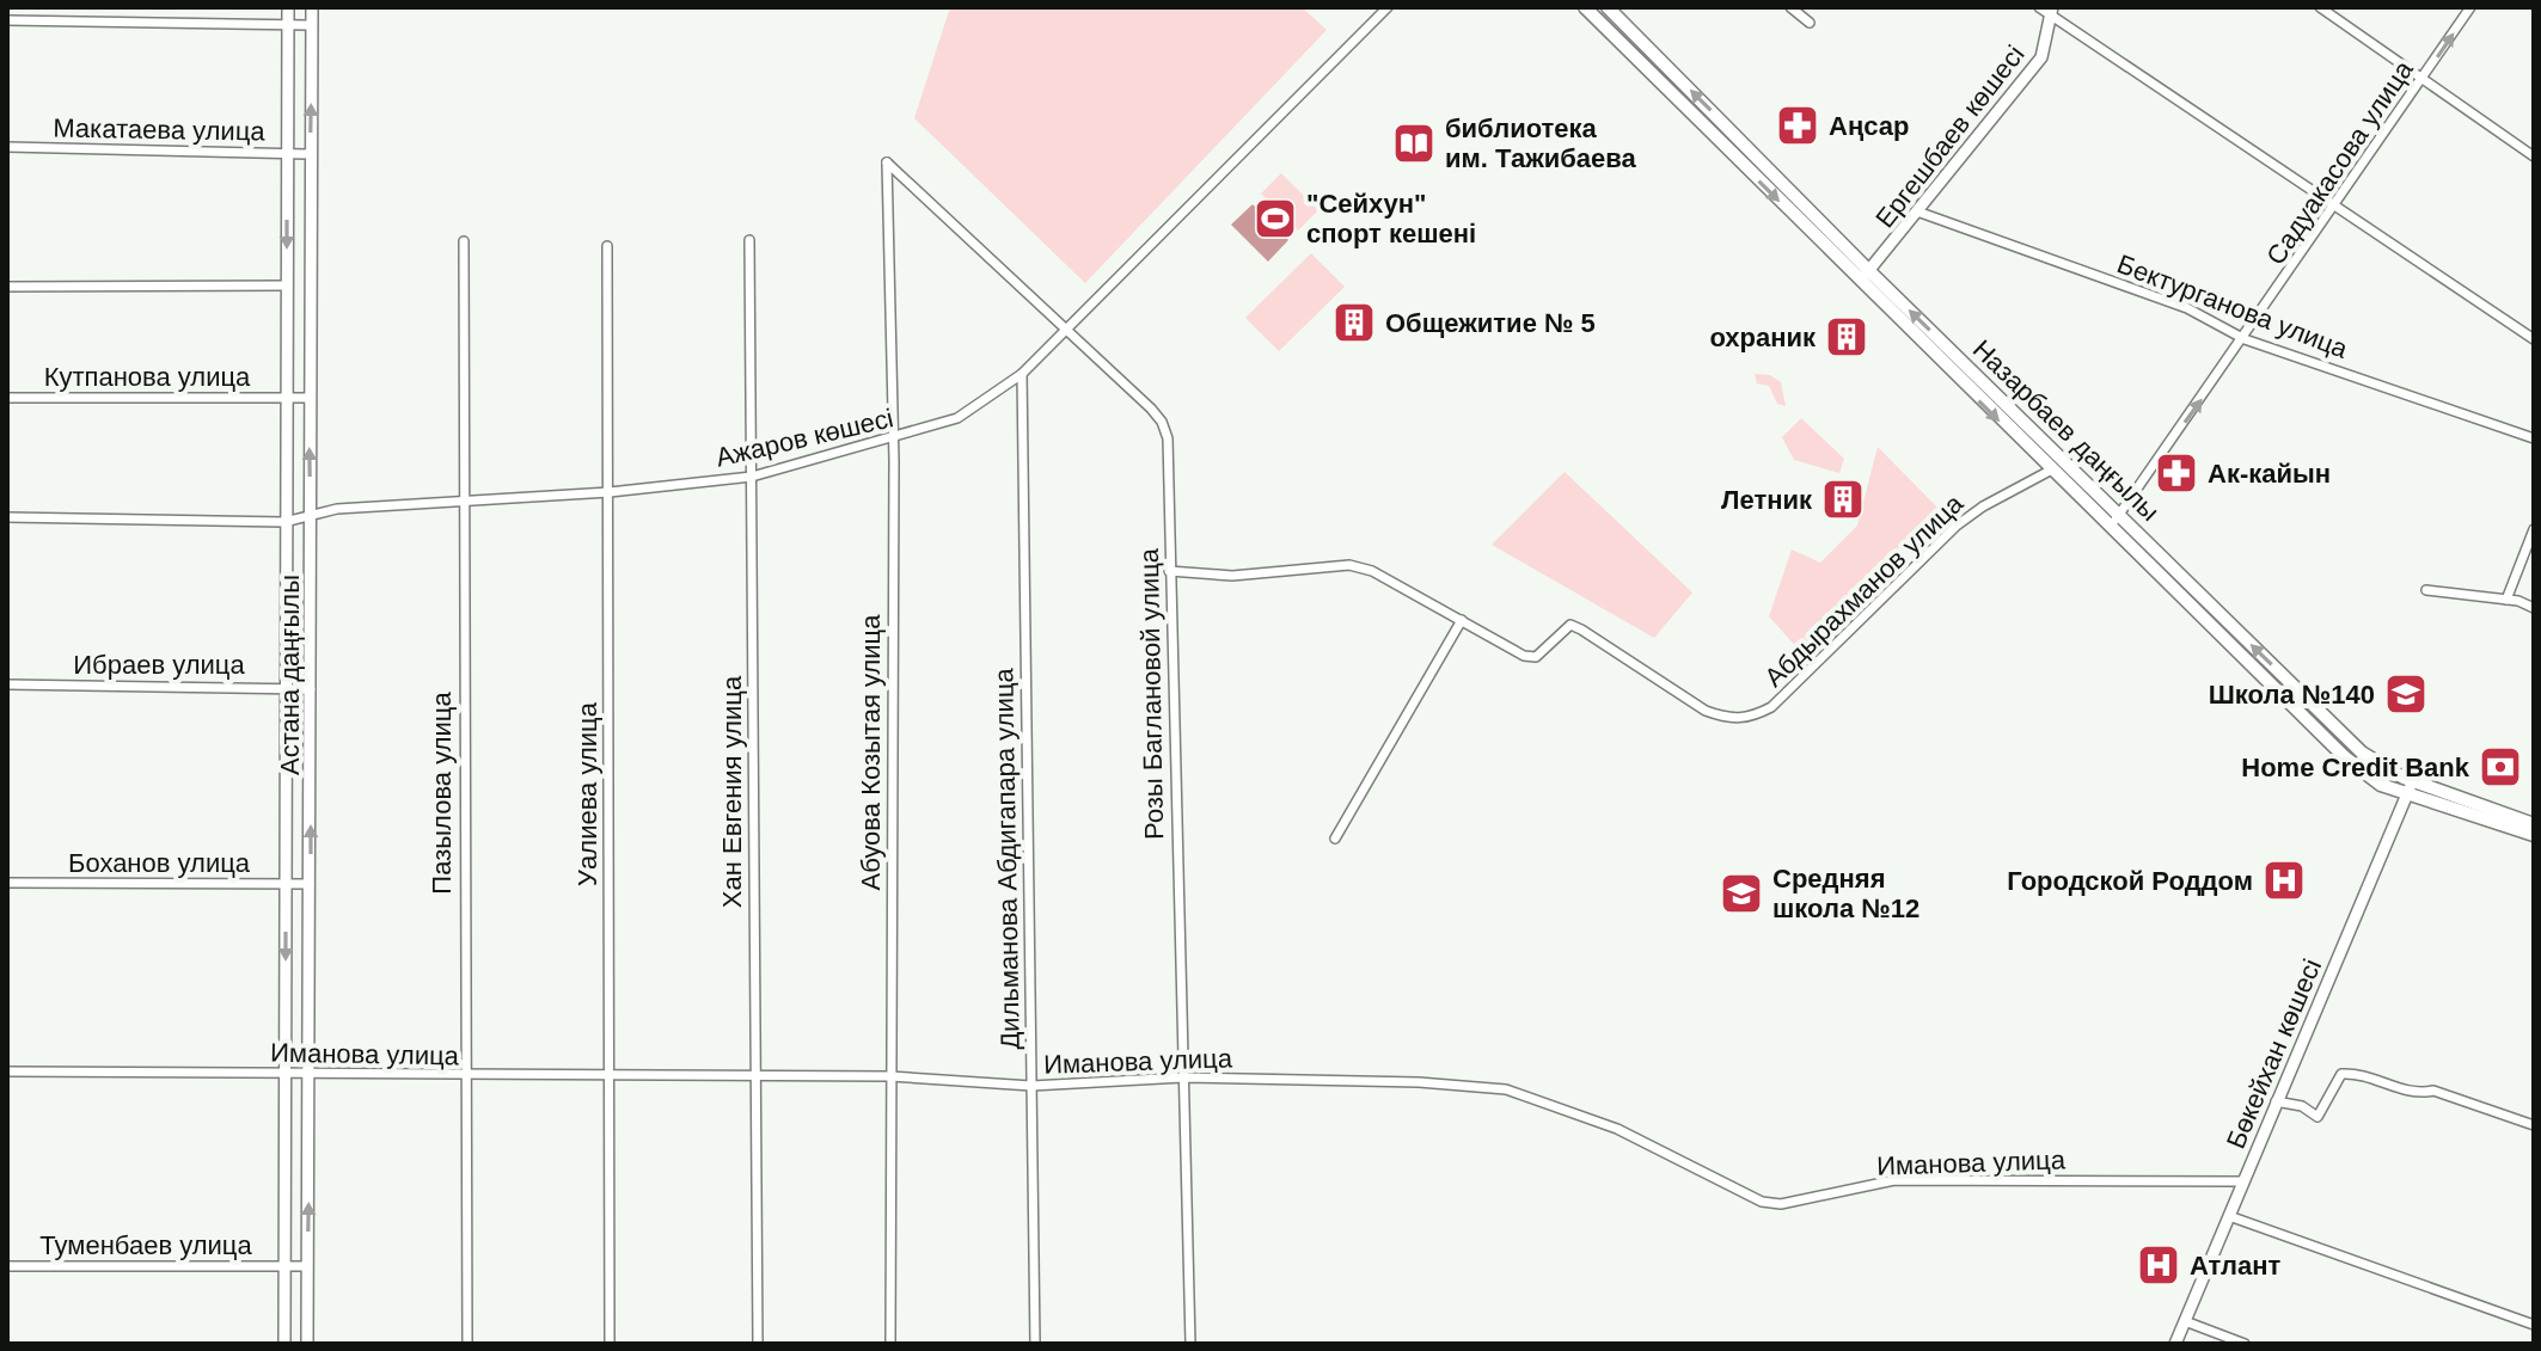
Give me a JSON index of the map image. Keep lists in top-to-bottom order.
{
  "streets": {
    "main road": ["Назарбаев даңғылы"],
    "street": [
      "Макатаева улица",
      "Ергешбаев көшесі",
      "Садуакасова улица",
      "Бектурганова улица",
      "Кутпанова улица",
      "Ажаров көшесі",
      "Абдырахманов улица",
      "Ибраев улица",
      "Астана даңғылы",
      "Розы Баглановой улица",
      "Абуова Козытая улица",
      "Хан Евгения улица",
      "Пазылова улица",
      "Уалиева улица",
      "Дильманова Абдигапара улица",
      "Боханов улица",
      "Иманова улица",
      "Бөкейхан көшесі",
      "Туменбаев улица"
    ]
  },
  "crossings": [
    ["Макатаева улица", "Астана даңғылы"],
    ["Ергешбаев көшесі", "Бектурганова улица"],
    ["Ергешбаев көшесі", "Назарбаев даңғылы"],
    ["Садуакасова улица", "Бектурганова улица"],
    ["Садуакасова улица", "Назарбаев даңғылы"],
    ["Кутпанова улица", "Астана даңғылы"],
    ["Назарбаев даңғылы", "Абдырахманов улица"],
    ["Назарбаев даңғылы", "Бөкейхан көшесі"],
    ["Ажаров көшесі", "Астана даңғылы"],
    ["Ажаров көшесі", "Розы Баглановой улица"],
    ["Ажаров көшесі", "Абуова Козытая улица"],
    ["Ажаров көшесі", "Хан Евгения улица"],
    ["Ажаров көшесі", "Пазылова улица"],
    ["Ажаров көшесі", "Уалиева улица"],
    ["Ажаров көшесі", "Дильманова Абдигапара улица"],
    ["Абдырахманов улица", "Розы Баглановой улица"],
    ["Ибраев улица", "Астана даңғылы"],
    ["Астана даңғылы", "Боханов улица"],
    ["Астана даңғылы", "Иманова улица"],
    ["Астана даңғылы", "Туменбаев улица"],
    ["Розы Баглановой улица", "Абуова Козытая улица"],
    ["Розы Баглановой улица", "Иманова улица"],
    ["Абуова Козытая улица", "Иманова улица"],
    ["Хан Евгения улица", "Иманова улица"],
    ["Пазылова улица", "Иманова улица"],
    ["Уалиева улица", "Иманова улица"],
    ["Дильманова Абдигапара улица", "Иманова улица"],
    ["Иманова улица", "Бөкейхан көшесі"]
  ],
  "one_way": ["Садуакасова улица"],
  "places": {
    "pharmacy": ["Аңсар", "Ак-кайын"],
    "library": ["библиотека им. Тажибаева"],
    "sports": ["\"Сейхун\" спорт кешені"],
    "building": ["Общежитие № 5", "охраник", "Летник"],
    "school or university": ["Школа №140", "Средняя школа №12"],
    "bank": ["Home Credit Bank"],
    "hospital": ["Городской Роддом", "Атлант"]
  }
}
